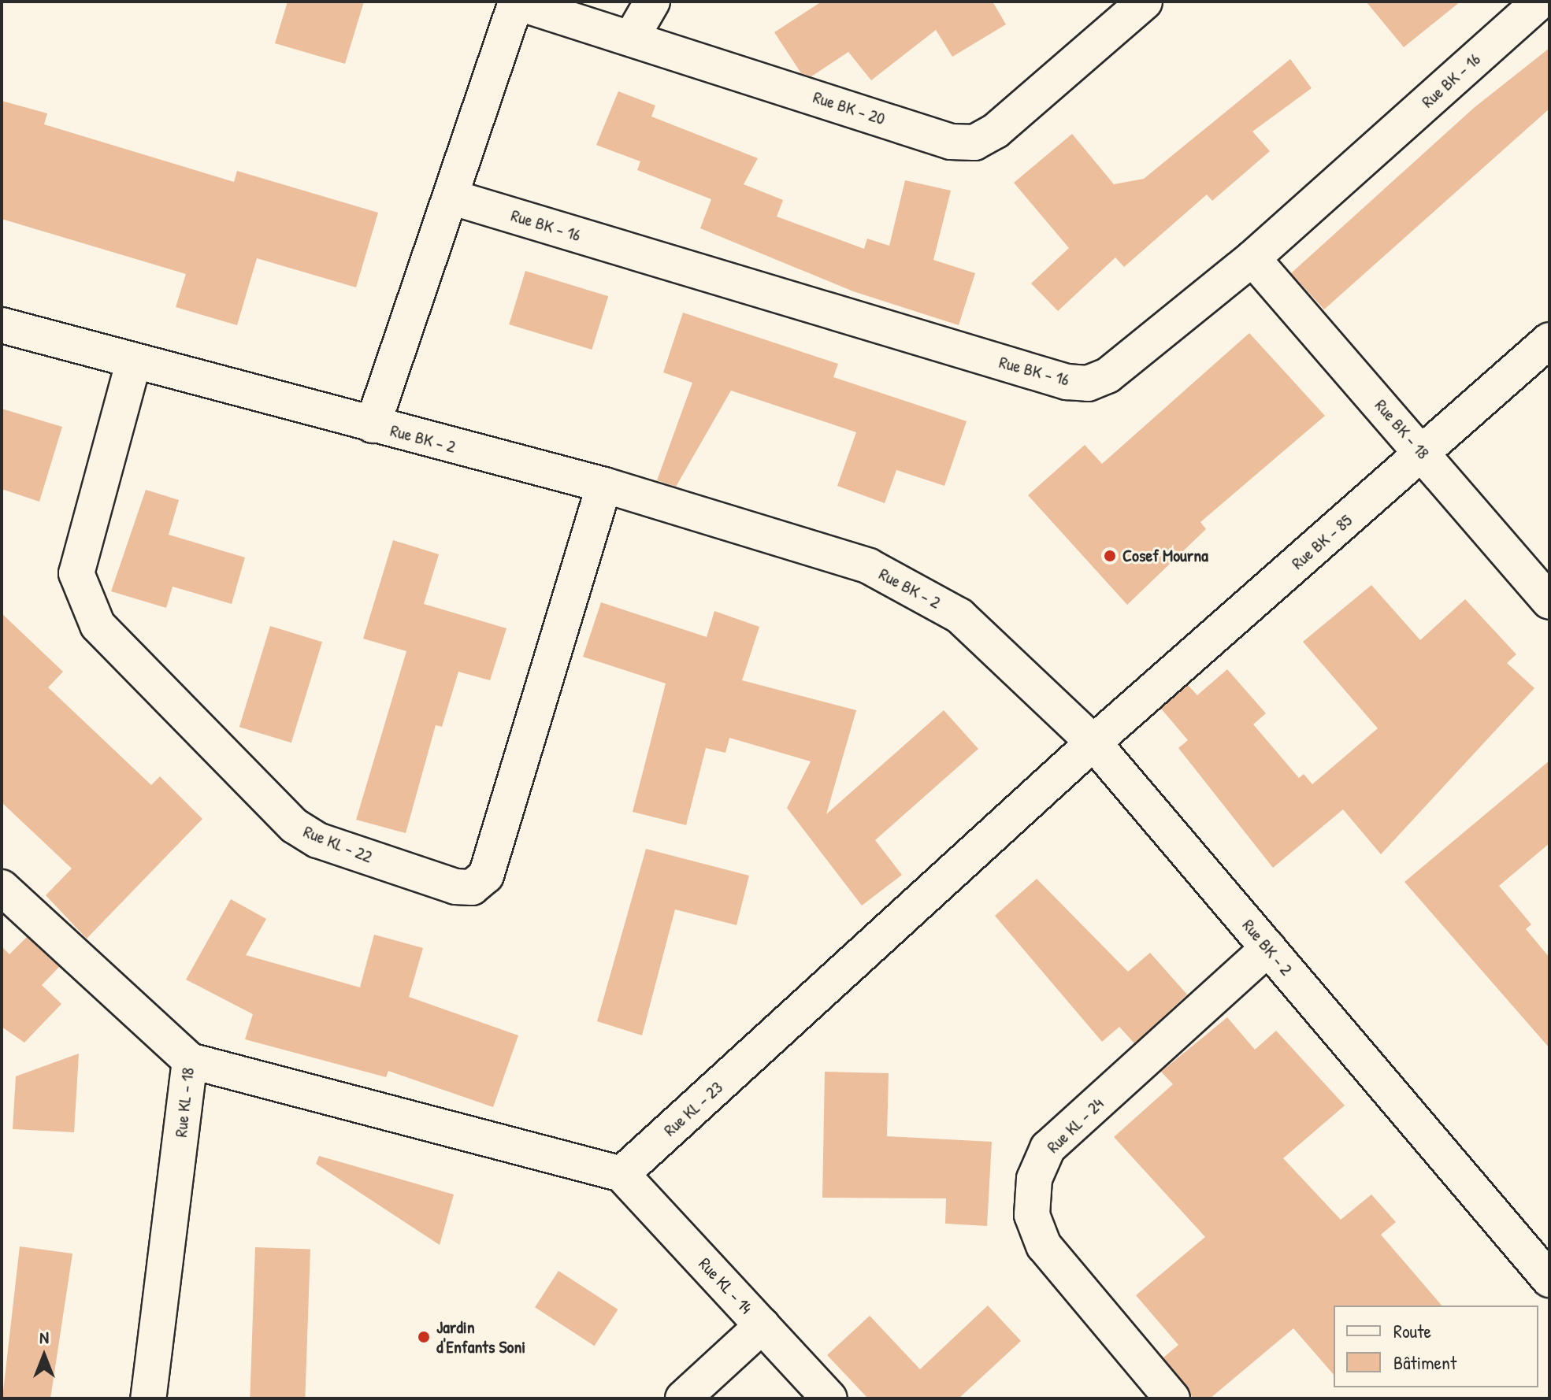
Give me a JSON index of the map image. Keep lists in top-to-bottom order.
{
  "streets": {
    "street": [
      "Rue BK - 16",
      "Rue BK - 20",
      "Rue BK - 18",
      "Rue BK - 2",
      "Rue BK - 85",
      "Rue KL - 22",
      "Rue KL - 18",
      "Rue KL - 23",
      "Rue KL - 24",
      "Rue KL - 14"
    ]
  },
  "crossings": [
    ["Rue BK - 16", "Rue BK - 18"],
    ["Rue BK - 18", "Rue BK - 85"],
    ["Rue BK - 2", "Rue BK - 85"],
    ["Rue BK - 2", "Rue KL - 22"],
    ["Rue BK - 2", "Rue KL - 23"],
    ["Rue BK - 2", "Rue KL - 24"],
    ["Rue BK - 85", "Rue KL - 23"],
    ["Rue KL - 23", "Rue KL - 14"]
  ],
  "places": ["Cosef Mourna", "Jardin d'Enfants Soni"],
  "legend": ["Route", "Bâtiment"],
  "north": "top"
}
